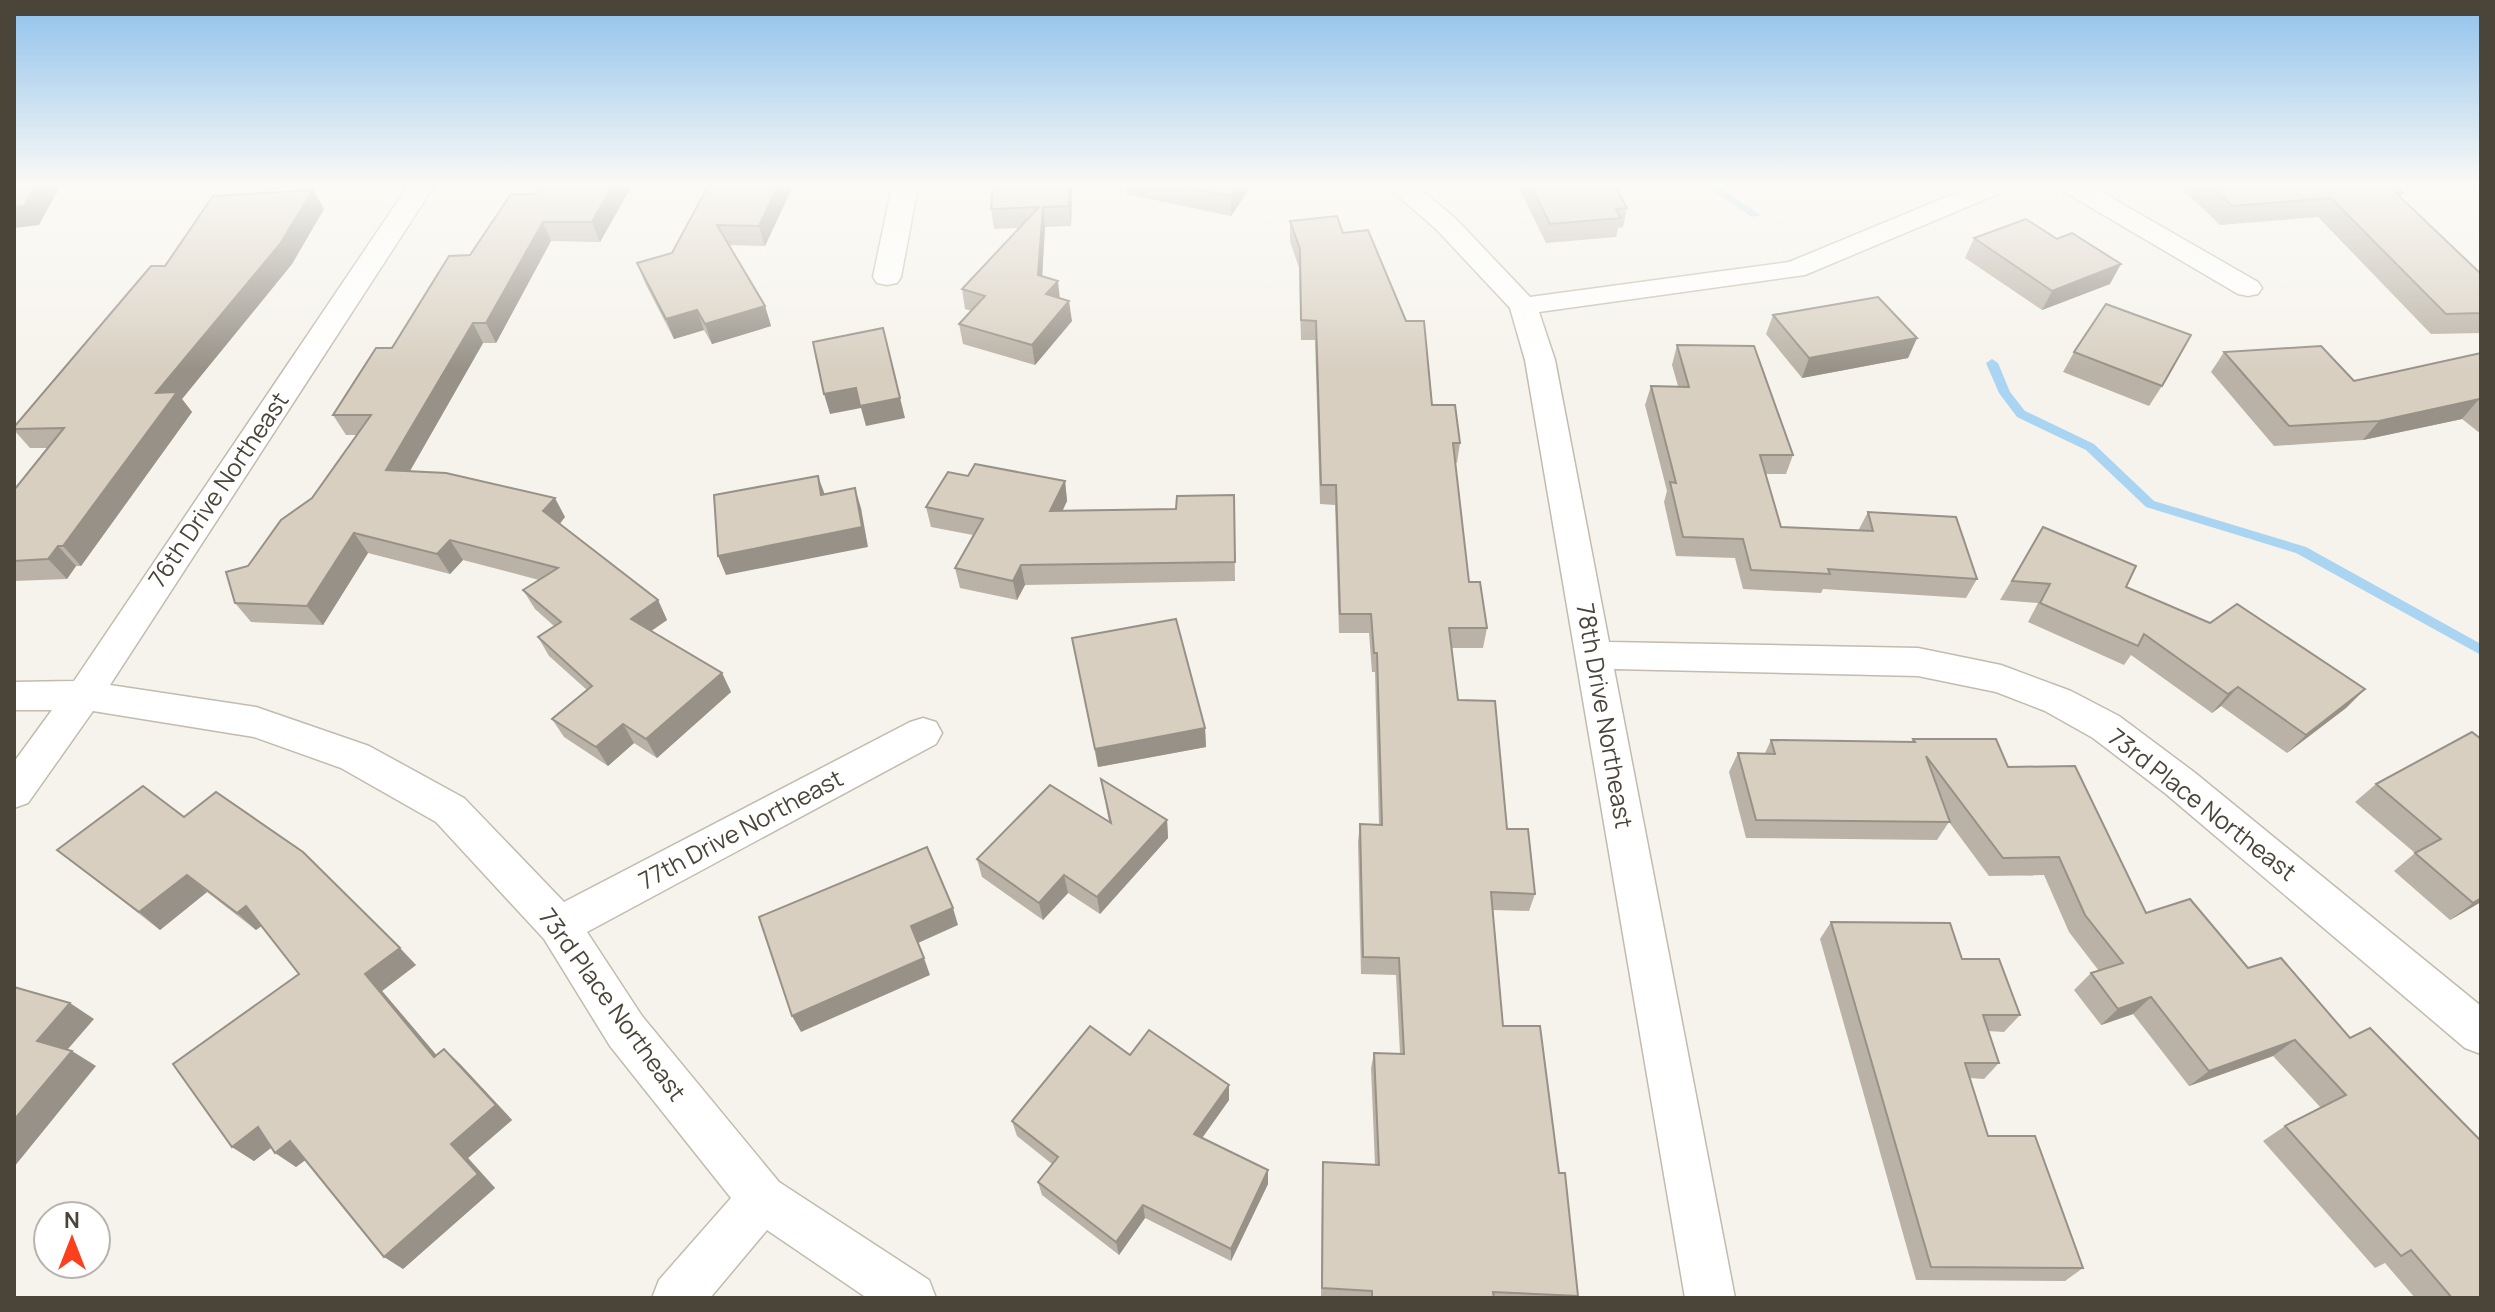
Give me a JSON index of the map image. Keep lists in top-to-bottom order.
{
  "streets": {
    "street": [
      "76th Drive Northeast",
      "78th Drive Northeast",
      "73rd Place Northeast",
      "77th Drive Northeast"
    ]
  },
  "crossings": [
    ["76th Drive Northeast", "73rd Place Northeast"],
    ["78th Drive Northeast", "73rd Place Northeast"],
    ["73rd Place Northeast", "77th Drive Northeast"]
  ],
  "north": "top"
}
